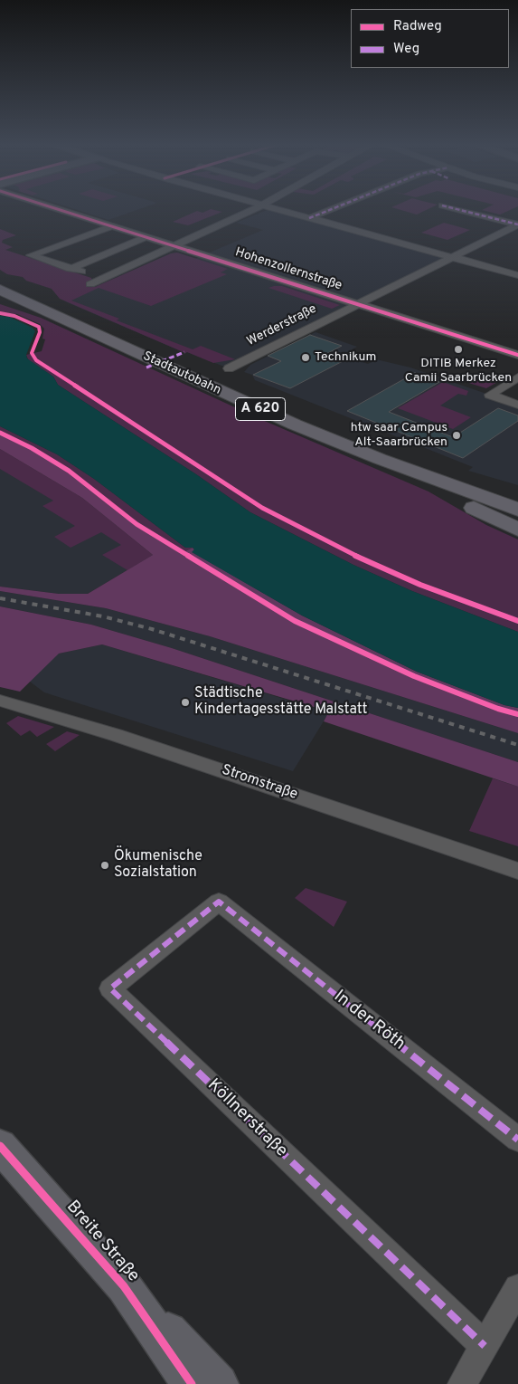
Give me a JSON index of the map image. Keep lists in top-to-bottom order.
{
  "streets": {
    "highway": ["Stadtautobahn", "A 620"],
    "main road": ["Breite Straße"],
    "street": [
      "Hohenzollernstraße",
      "Werderstraße",
      "Stromstraße",
      "In der Röth",
      "Köllnerstraße"
    ]
  },
  "crossings": [
    ["Hohenzollernstraße", "Werderstraße"],
    ["In der Röth", "Köllnerstraße"]
  ],
  "places": [
    "DITIB Merkez Camii Saarbrücken",
    "Technikum",
    "htw saar Campus Alt-Saarbrücken",
    "Städtische Kindertagesstätte Malstatt",
    "Ökumenische Sozialstation"
  ],
  "legend": ["Radweg", "Weg"]
}
